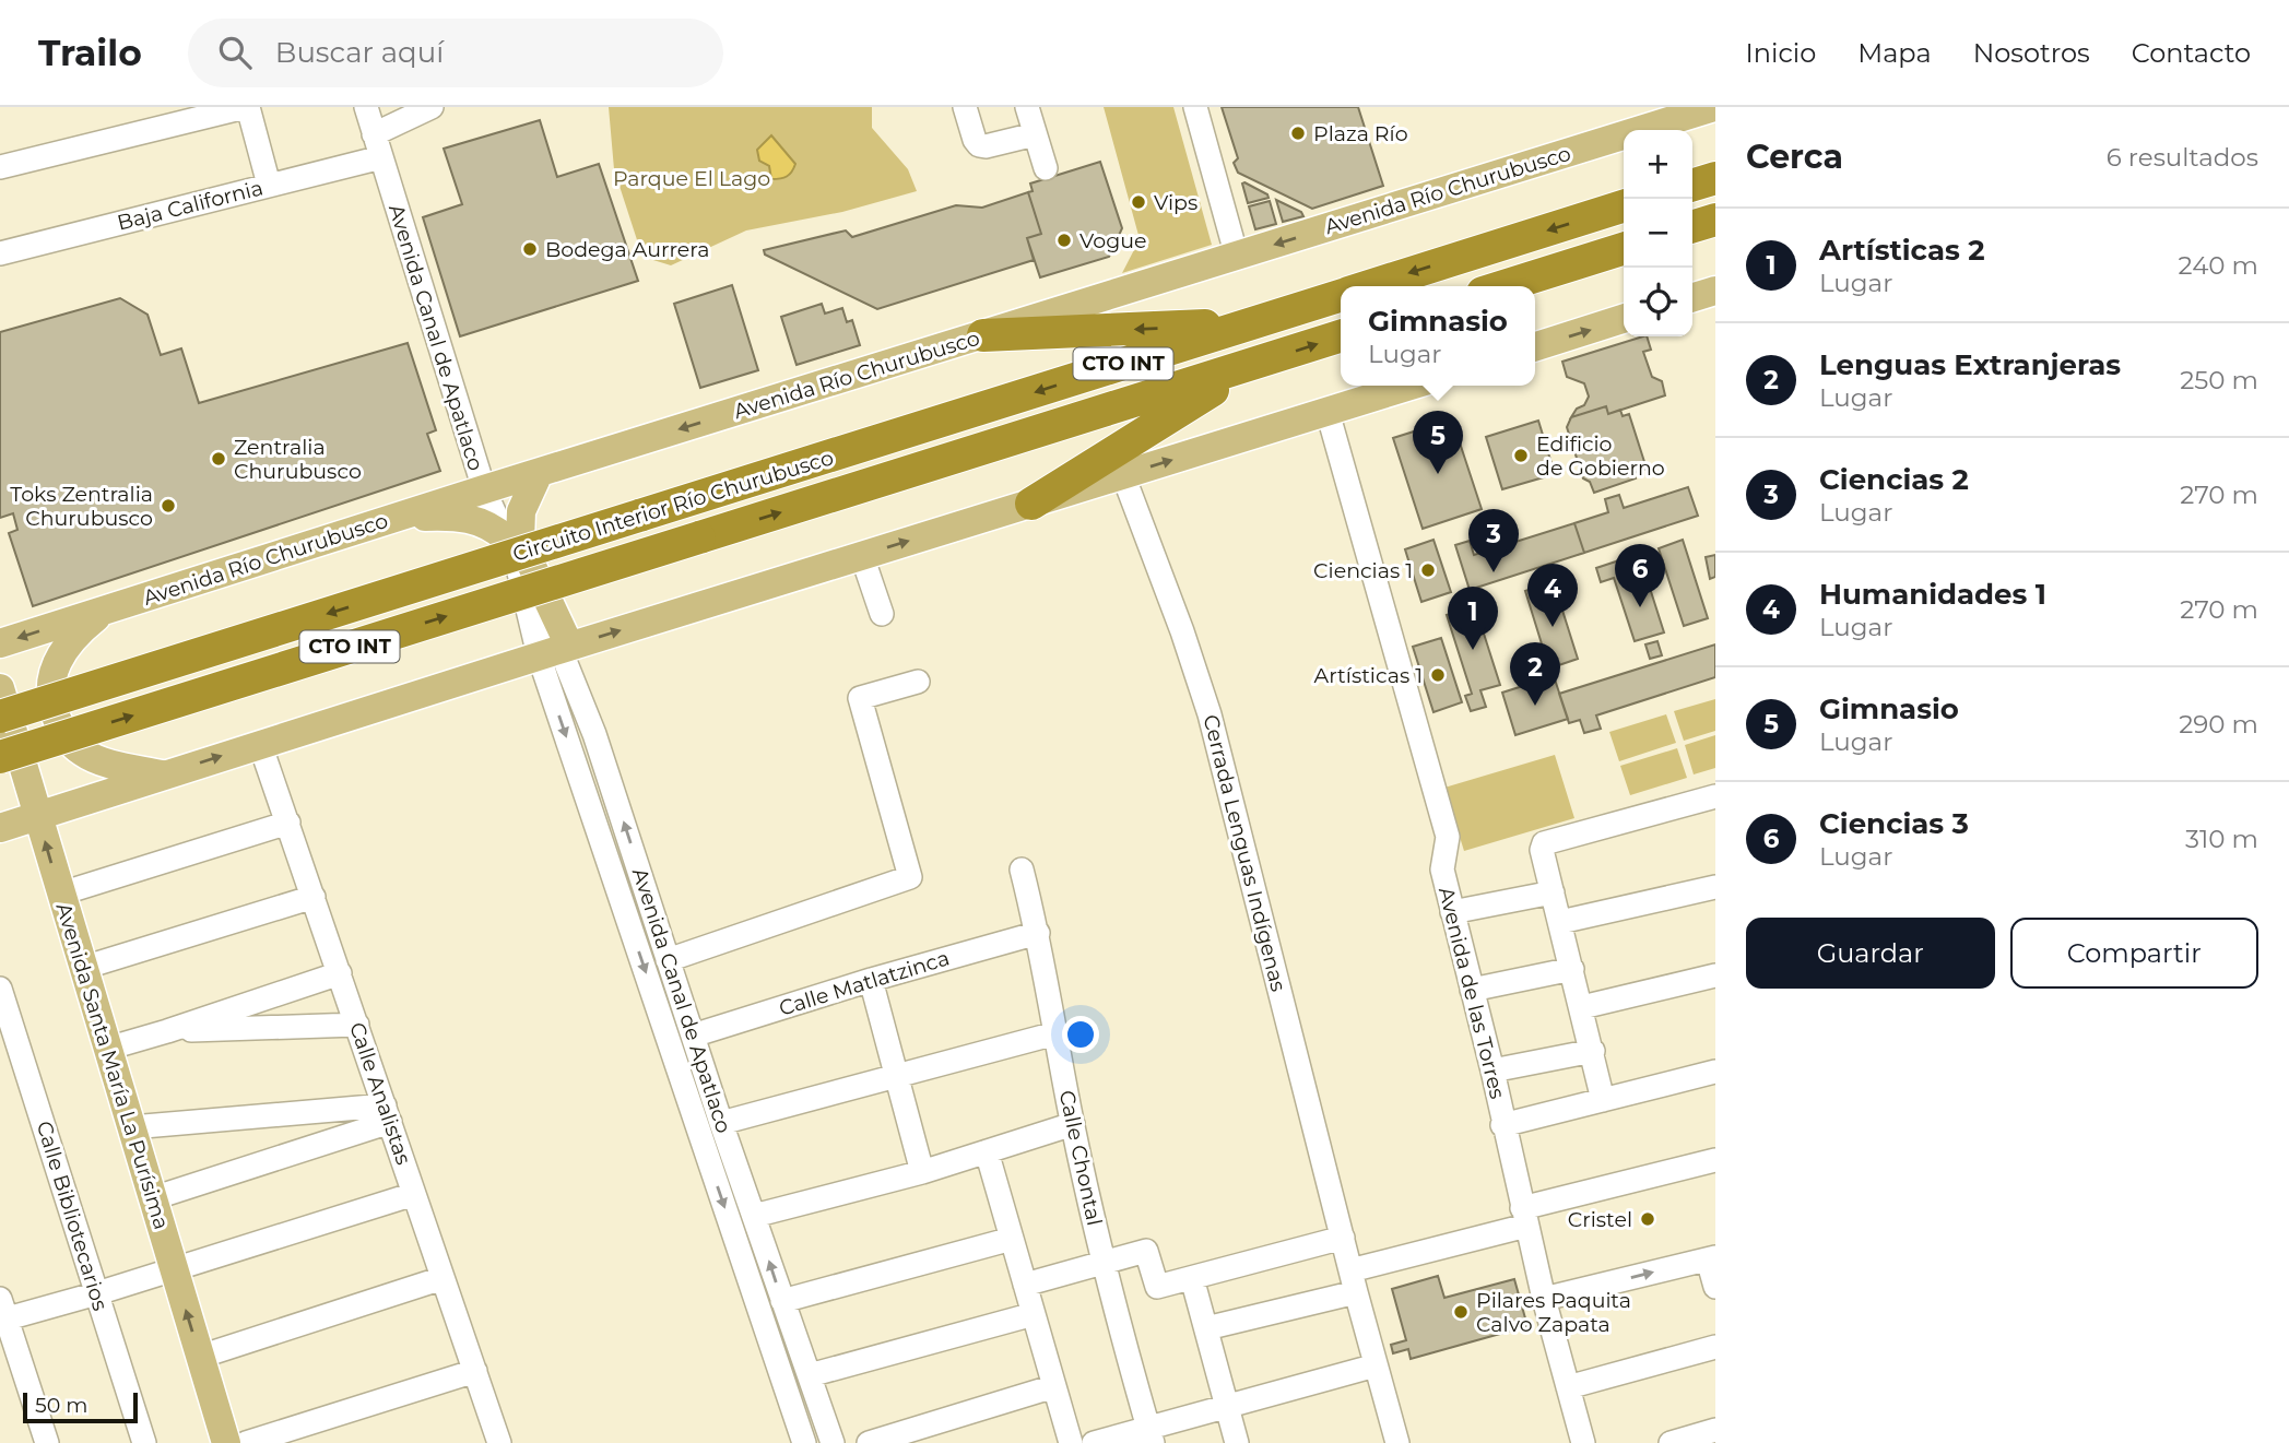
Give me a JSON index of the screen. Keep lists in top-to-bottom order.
{
  "streets": {
    "highway": ["CTO INT", "Circuito Interior Río Churubusco"],
    "main road": ["Avenida Río Churubusco", "Avenida Santa María La Purísima"],
    "street": [
      "Baja California",
      "Avenida Canal de Apatlaco",
      "Cerrada Lenguas Indígenas",
      "Calle Matlatzinca",
      "Avenida de las Torres",
      "Calle Analistas",
      "Calle Chontal",
      "Calle Bibliotecarios"
    ]
  },
  "crossings": [
    ["Avenida Río Churubusco", "Avenida Canal de Apatlaco"],
    ["Baja California", "Avenida Canal de Apatlaco"],
    ["Avenida Canal de Apatlaco", "Calle Matlatzinca"],
    ["Calle Matlatzinca", "Calle Chontal"]
  ],
  "parks": ["Parque El Lago"],
  "places": [
    "Plaza Río",
    "Vips",
    "Vogue",
    "Bodega Aurrera",
    "Edificio de Gobierno",
    "Zentralia Churubusco",
    "Toks Zentralia Churubusco",
    "Ciencias 1",
    "Artísticas 1",
    "Cristel",
    "Pilares Paquita Calvo Zapata"
  ],
  "scale_bar": "50 m",
  "page": {
    "header": "Trailo",
    "search": "Buscar aquí",
    "nav": [
      "Inicio",
      "Mapa",
      "Nosotros",
      "Contacto"
    ],
    "heading": ["Cerca", "6 resultados"],
    "map_buttons": ["+", "−"],
    "list": [
      {
        "mark": "1",
        "name": "Artísticas 2",
        "note": "Lugar",
        "value": "240 m"
      },
      {
        "mark": "2",
        "name": "Lenguas Extranjeras",
        "note": "Lugar",
        "value": "250 m"
      },
      {
        "mark": "3",
        "name": "Ciencias 2",
        "note": "Lugar",
        "value": "270 m"
      },
      {
        "mark": "4",
        "name": "Humanidades 1",
        "note": "Lugar",
        "value": "270 m"
      },
      {
        "mark": "5",
        "name": "Gimnasio",
        "note": "Lugar",
        "value": "290 m"
      },
      {
        "mark": "6",
        "name": "Ciencias 3",
        "note": "Lugar",
        "value": "310 m"
      }
    ],
    "popup": ["Gimnasio", "Lugar"],
    "pins": [
      "5",
      "3",
      "6",
      "4",
      "1",
      "2"
    ],
    "buttons": ["Guardar", "Compartir"],
    "scale": "50 m"
  }
}
